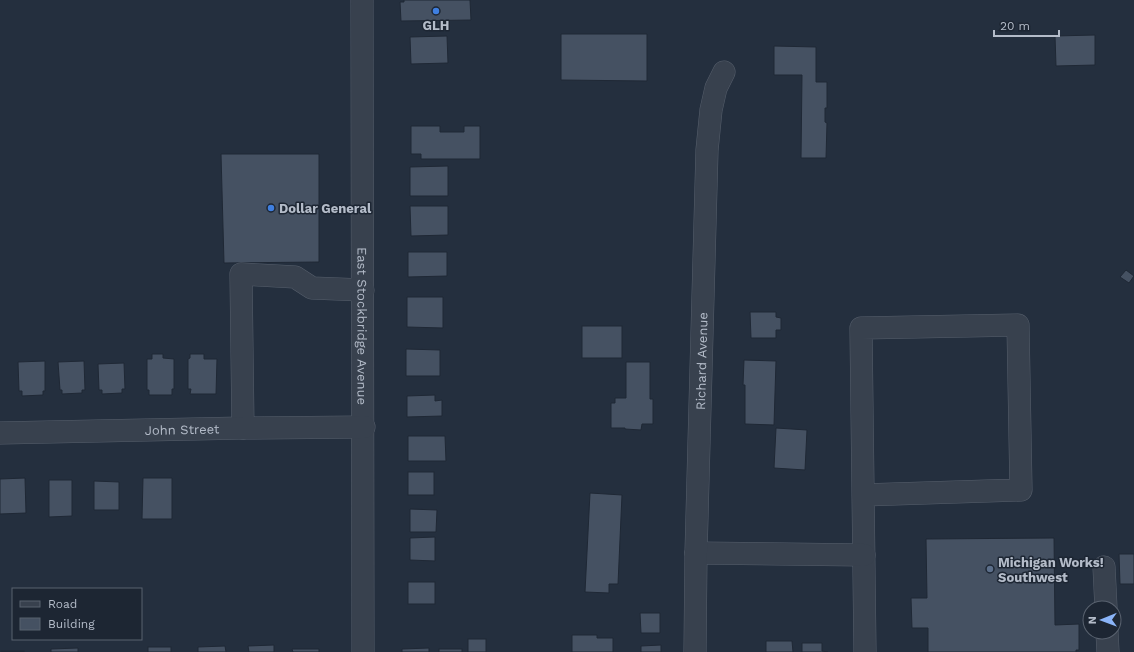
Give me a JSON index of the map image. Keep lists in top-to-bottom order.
{
  "streets": {
    "street": ["East Stockbridge Avenue", "Richard Avenue", "John Street"]
  },
  "crossings": [
    ["East Stockbridge Avenue", "John Street"]
  ],
  "places": ["GLH", "Dollar General", "Michigan Works! Southwest"],
  "legend": ["Road", "Building"],
  "scale_bar": "20 m",
  "north": "left"
}
